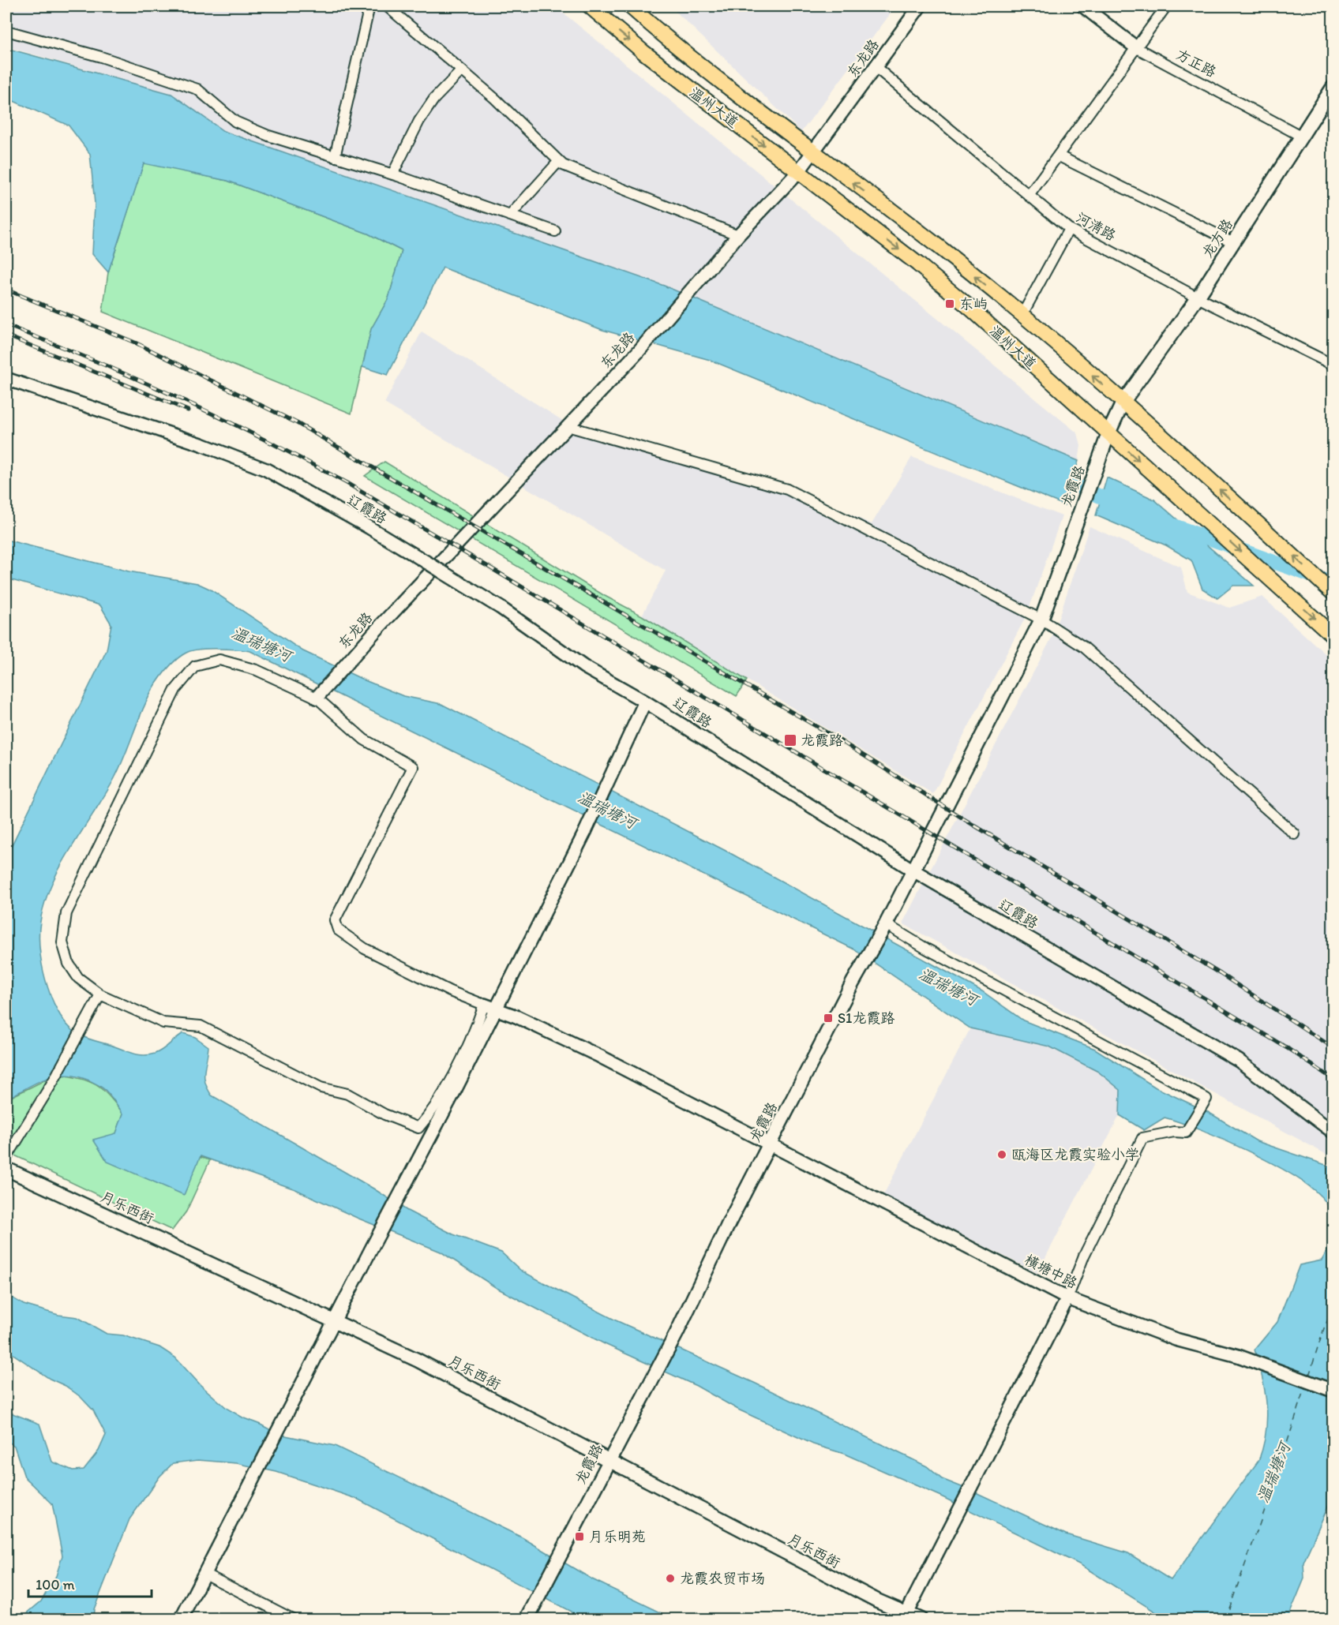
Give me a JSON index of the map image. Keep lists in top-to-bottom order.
{
  "streets": {
    "main road": [
      "温州大道",
      "龙方路",
      "龙霞路",
      "月乐西街"
    ],
    "street": [
      "东龙路",
      "方正路",
      "河清路",
      "辽霞路",
      "横塘中路"
    ]
  },
  "crossings": [
    ["东龙路", "温州大道"],
    ["东龙路", "河清路"],
    ["方正路", "龙方路"],
    ["温州大道", "龙方路"],
    ["温州大道", "龙霞路"],
    ["河清路", "龙方路"],
    ["龙方路", "龙霞路"],
    ["龙霞路", "辽霞路"],
    ["龙霞路", "月乐西街"],
    ["龙霞路", "横塘中路"]
  ],
  "water": ["温瑞塘河"],
  "places": {
    "transit": [
      "东屿",
      "龙霞路",
      "S1龙霞路",
      "月乐明苑"
    ],
    "other": ["瓯海区龙霞实验小学", "龙霞农贸市场"]
  },
  "scale_bar": "100 m"
}
